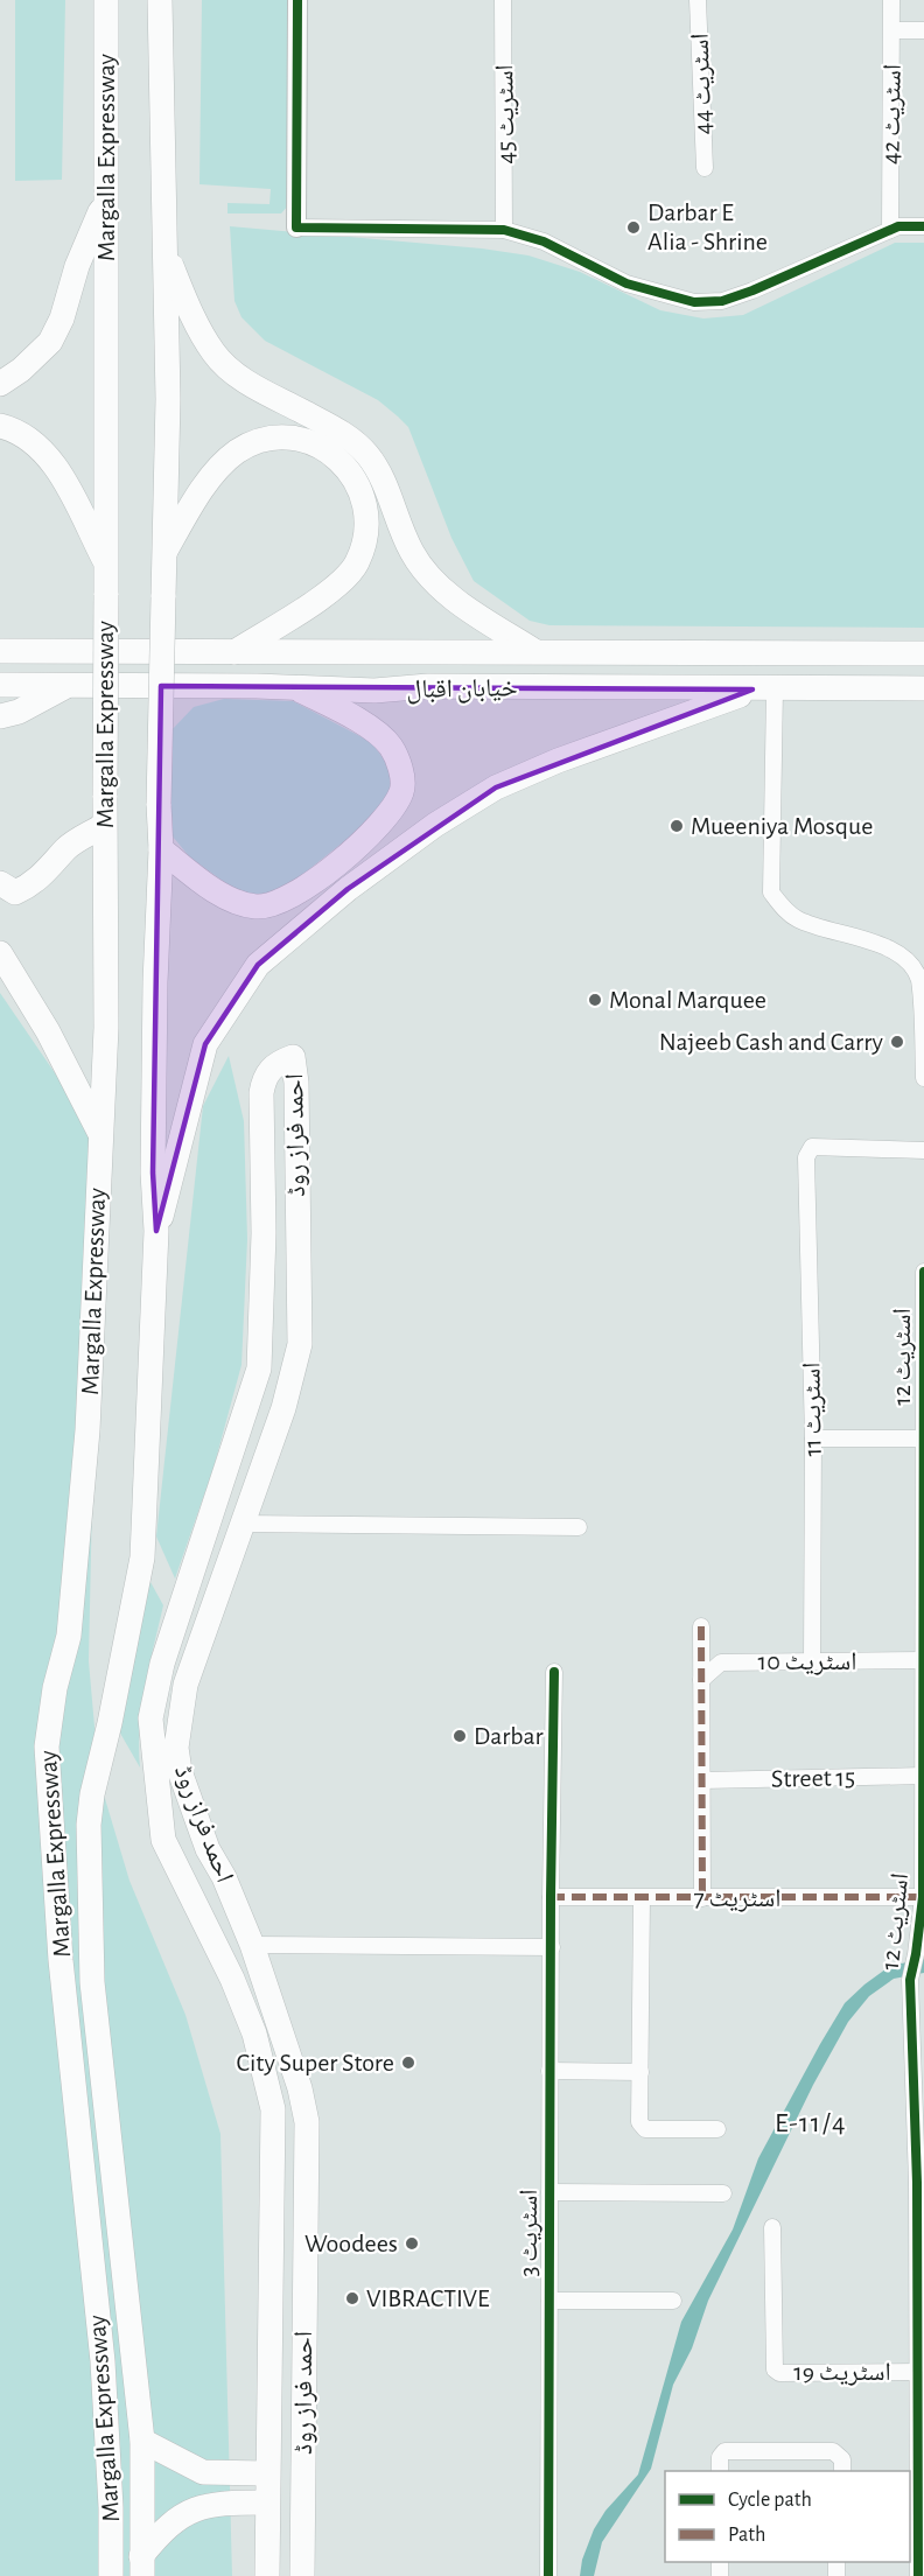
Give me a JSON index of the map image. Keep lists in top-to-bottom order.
{
  "streets": {
    "main road": ["Margalla Expressway", "خیابان اقبال", "احمد فراز روڈ"],
    "street": [
      "اسٹریٹ 44",
      "اسٹریٹ 45",
      "اسٹریٹ 42",
      "اسٹریٹ 12",
      "اسٹریٹ 11",
      "اسٹریٹ 10",
      "Street 15",
      "اسٹریٹ 7",
      "اسٹریٹ 3",
      "اسٹریٹ 19"
    ]
  },
  "crossings": [
    ["اسٹریٹ 12", "اسٹریٹ 10"],
    ["اسٹریٹ 12", "Street 15"],
    ["اسٹریٹ 12", "اسٹریٹ 7"],
    ["اسٹریٹ 12", "اسٹریٹ 19"],
    ["اسٹریٹ 11", "اسٹریٹ 10"],
    ["اسٹریٹ 7", "اسٹریٹ 3"]
  ],
  "districts": ["E-11/4"],
  "places": [
    "Darbar E Alia - Shrine",
    "Mueeniya Mosque",
    "Monal Marquee",
    "Najeeb Cash and Carry",
    "Darbar",
    "City Super Store",
    "Woodees",
    "VIBRACTIVE"
  ],
  "legend": ["Cycle path", "Path"]
}
